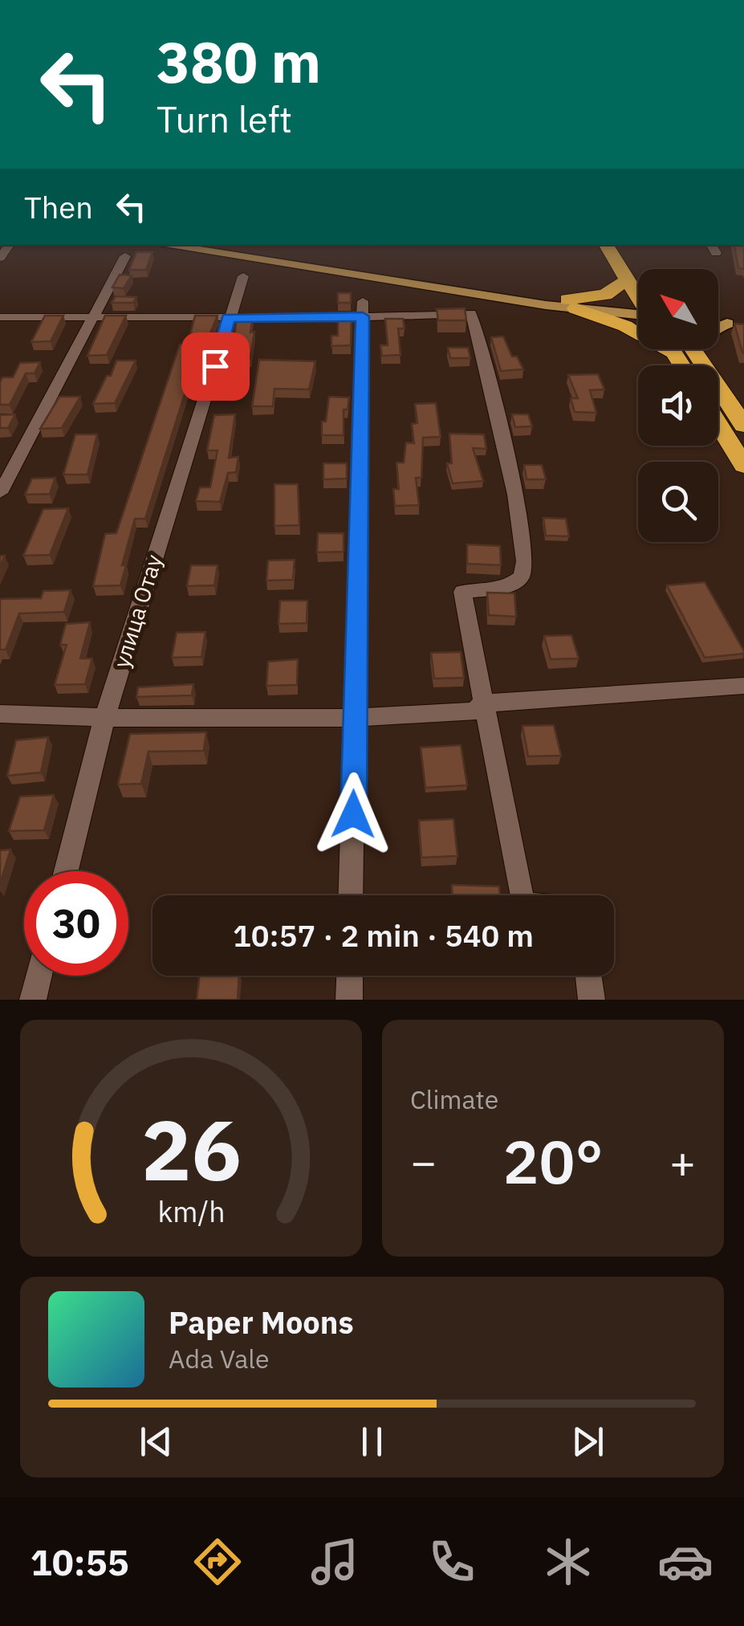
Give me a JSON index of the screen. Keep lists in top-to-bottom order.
{
  "streets": {
    "street": ["улица Отау"]
  },
  "north": "top left",
  "page": {
    "turn": ["380 m", "Turn left"],
    "then": "Then",
    "limit": "30",
    "trip": "10:57 · 2 min · 540 m",
    "tile": "Climate",
    "heat": ["−", "20°", "+"],
    "song": ["Paper Moons", "Ada Vale"],
    "tabs": "10:55",
    "gauge": ["26", "km/h"]
  }
}
